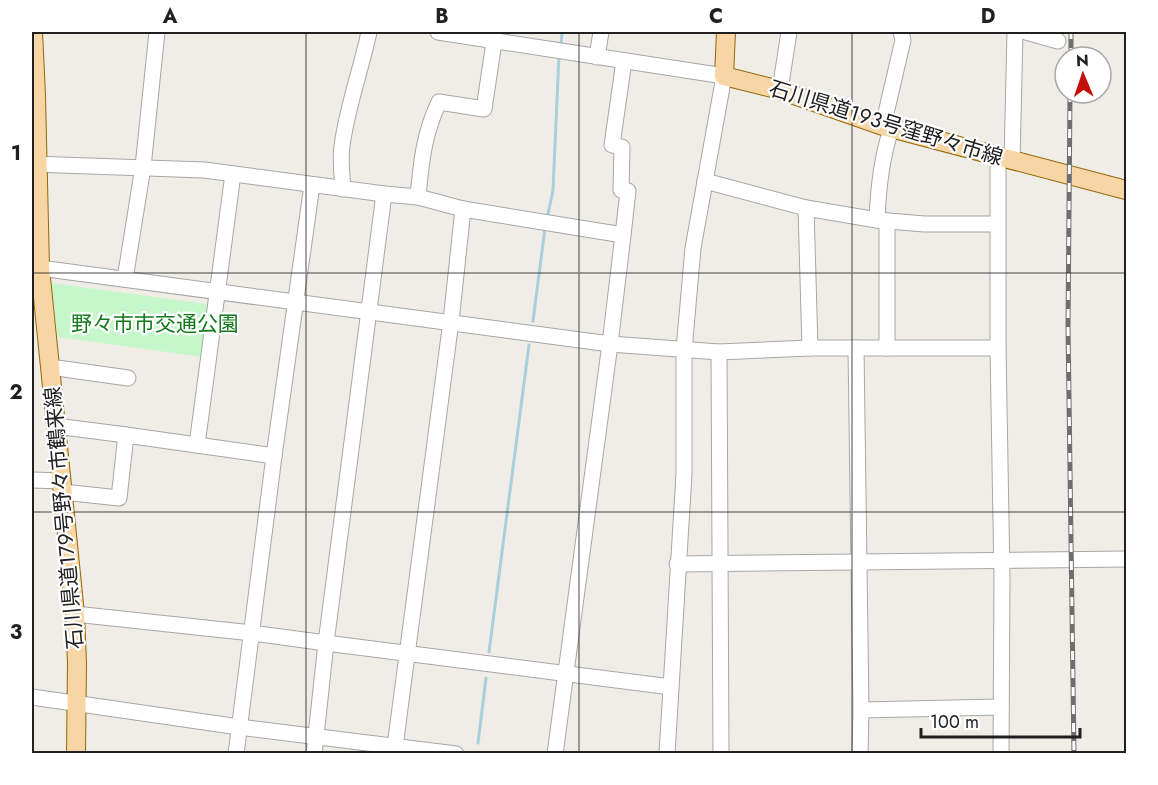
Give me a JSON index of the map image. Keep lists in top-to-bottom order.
{
  "streets": {
    "main road": ["石川県道193号窪野々市線", "石川県道179号野々市鶴来線"]
  },
  "parks": ["野々市市交通公園"],
  "scale_bar": "100 m",
  "north": "top",
  "grid": {
    "columns": [
      "A",
      "B",
      "C",
      "D"
    ],
    "rows": ["1", "2", "3"]
  }
}
